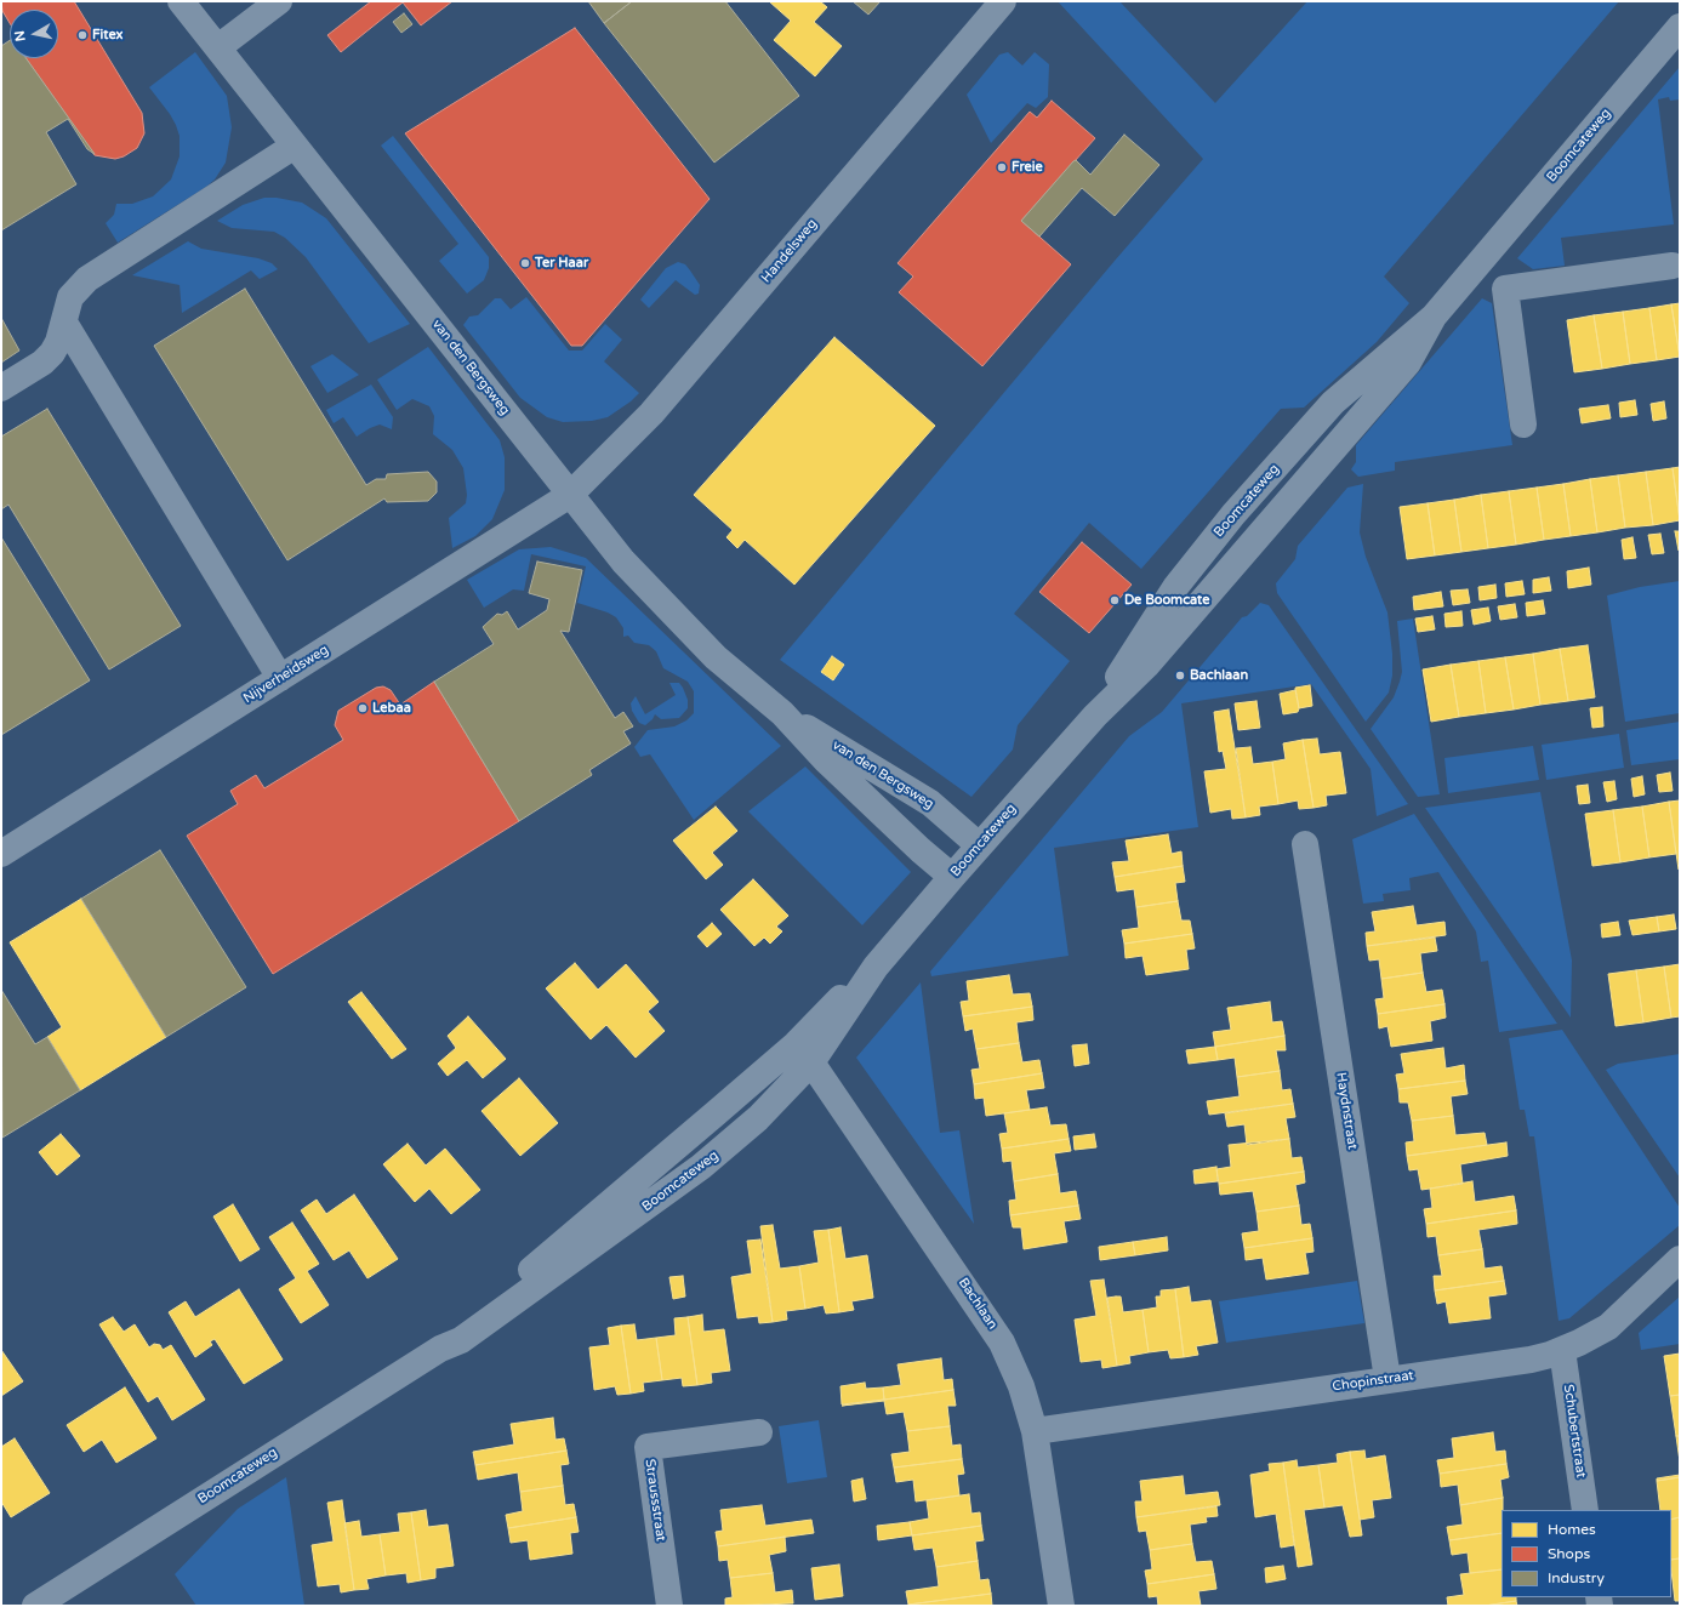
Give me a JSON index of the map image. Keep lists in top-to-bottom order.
{
  "streets": {
    "street": [
      "Boomcateweg",
      "Handelsweg",
      "van den Bergsweg",
      "Nijverheidsweg",
      "Haydnstraat",
      "Bachlaan",
      "Chopinstraat",
      "Schubertstraat",
      "Straussstraat"
    ]
  },
  "crossings": [
    ["Boomcateweg", "van den Bergsweg"],
    ["Boomcateweg", "Bachlaan"],
    ["Handelsweg", "van den Bergsweg"],
    ["Handelsweg", "Nijverheidsweg"],
    ["van den Bergsweg", "Nijverheidsweg"],
    ["Haydnstraat", "Chopinstraat"],
    ["Bachlaan", "Chopinstraat"],
    ["Chopinstraat", "Schubertstraat"]
  ],
  "places": [
    "Fitex",
    "Freie",
    "Ter Haar",
    "De Boomcate",
    "Bachlaan",
    "Lebaa"
  ],
  "legend": ["Homes", "Shops", "Industry"],
  "north": "left"
}
